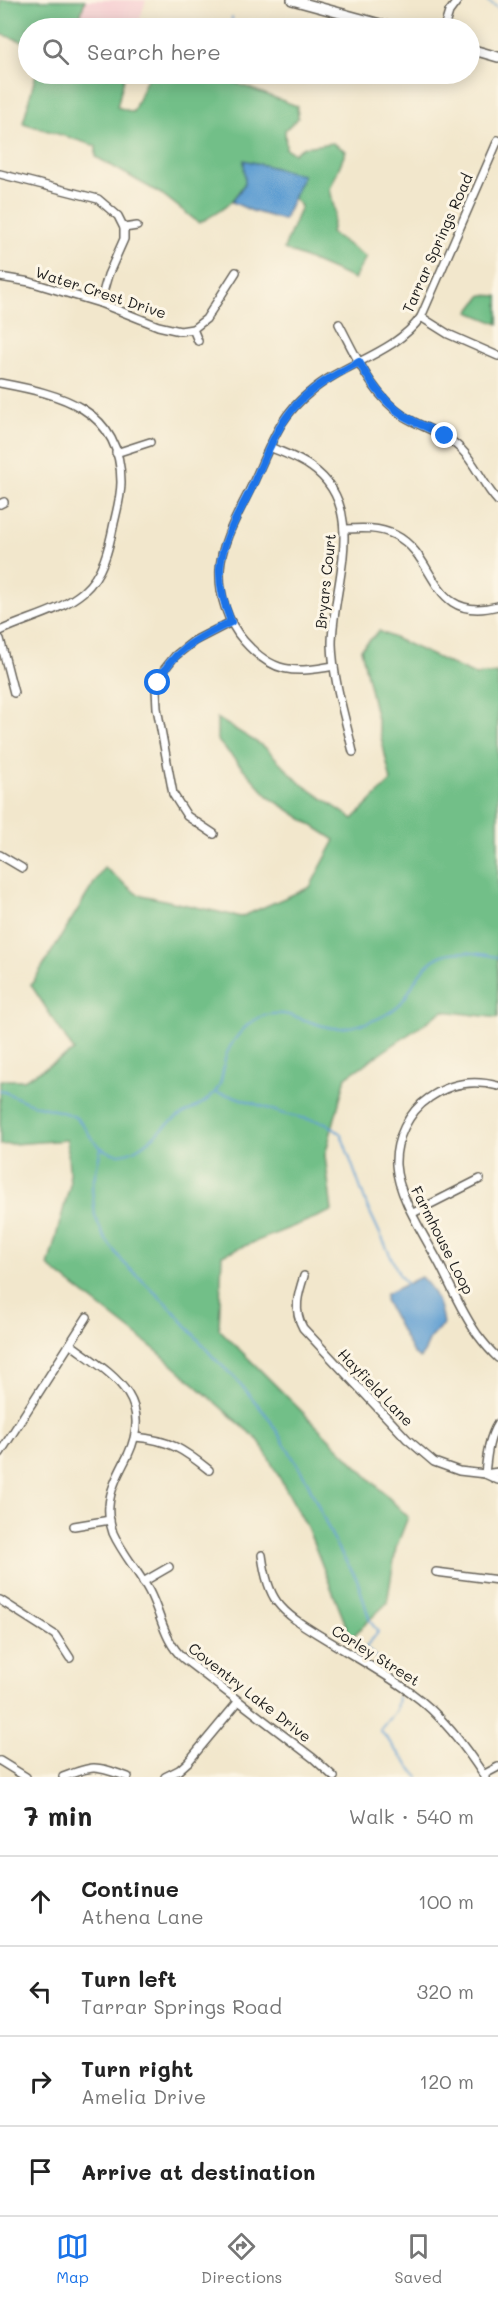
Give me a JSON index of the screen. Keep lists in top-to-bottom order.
{
  "streets": {
    "street": [
      "Tarrar Springs Road",
      "Water Crest Drive",
      "Bryars Court",
      "Farmhouse Loop",
      "Hayfield Lane",
      "Corley Street",
      "Coventry Lake Drive"
    ]
  },
  "crossings": [
    ["Tarrar Springs Road", "Bryars Court"]
  ],
  "page": {
    "search": "Search here",
    "heading": ["7 min", "Walk · 540 m"],
    "list": [
      ["Continue", "Athena Lane", "100 m"],
      ["Turn left", "Tarrar Springs Road", "320 m"],
      ["Turn right", "Amelia Drive", "120 m"],
      "Arrive at destination"
    ],
    "nav": ["Map", "Directions", "Saved"]
  }
}
